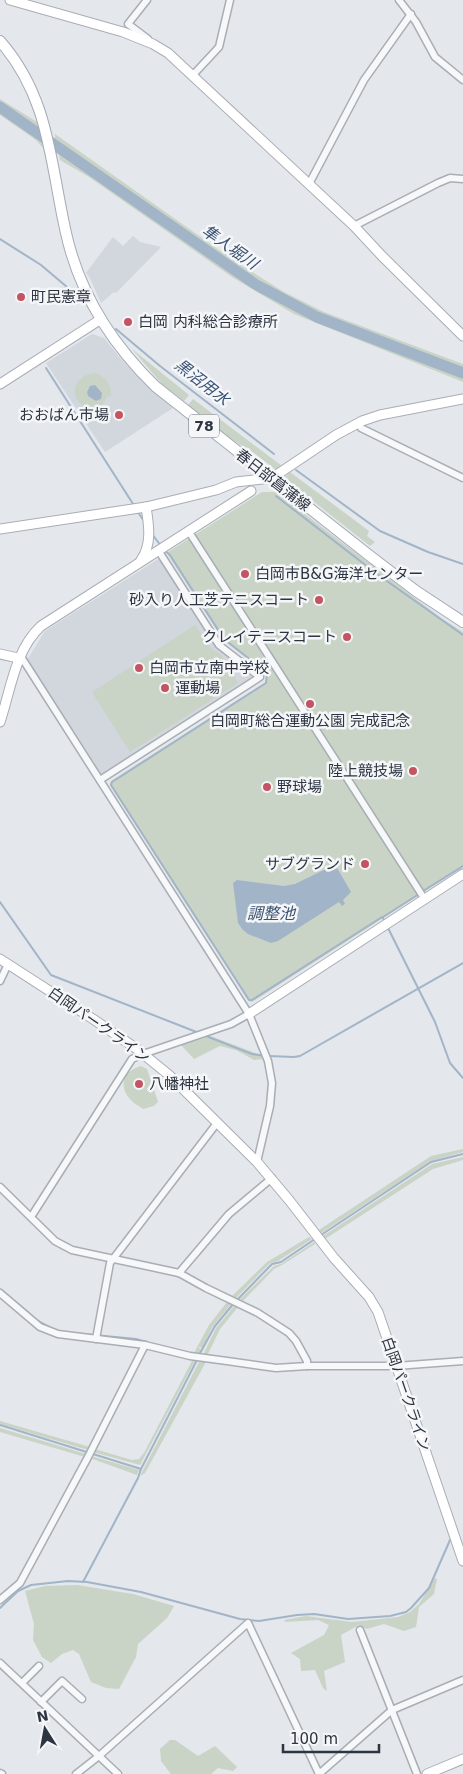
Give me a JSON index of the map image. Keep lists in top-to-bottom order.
{
  "streets": {
    "main road": ["78", "春日部菖蒲線"],
    "street": ["白岡パークライン"]
  },
  "water": ["隼人堀川", "黒沼用水", "調整池"],
  "places": [
    "町民憲章",
    "白岡 内科総合診療所",
    "おおばん市場",
    "白岡市B&G海洋センター",
    "砂入り人工芝テニスコート",
    "クレイテニスコート",
    "白岡市立南中学校",
    "運動場",
    "白岡町総合運動公園 完成記念",
    "陸上競技場",
    "野球場",
    "サブグランド",
    "八幡神社"
  ],
  "scale_bar": "100 m",
  "north": "top"
}
